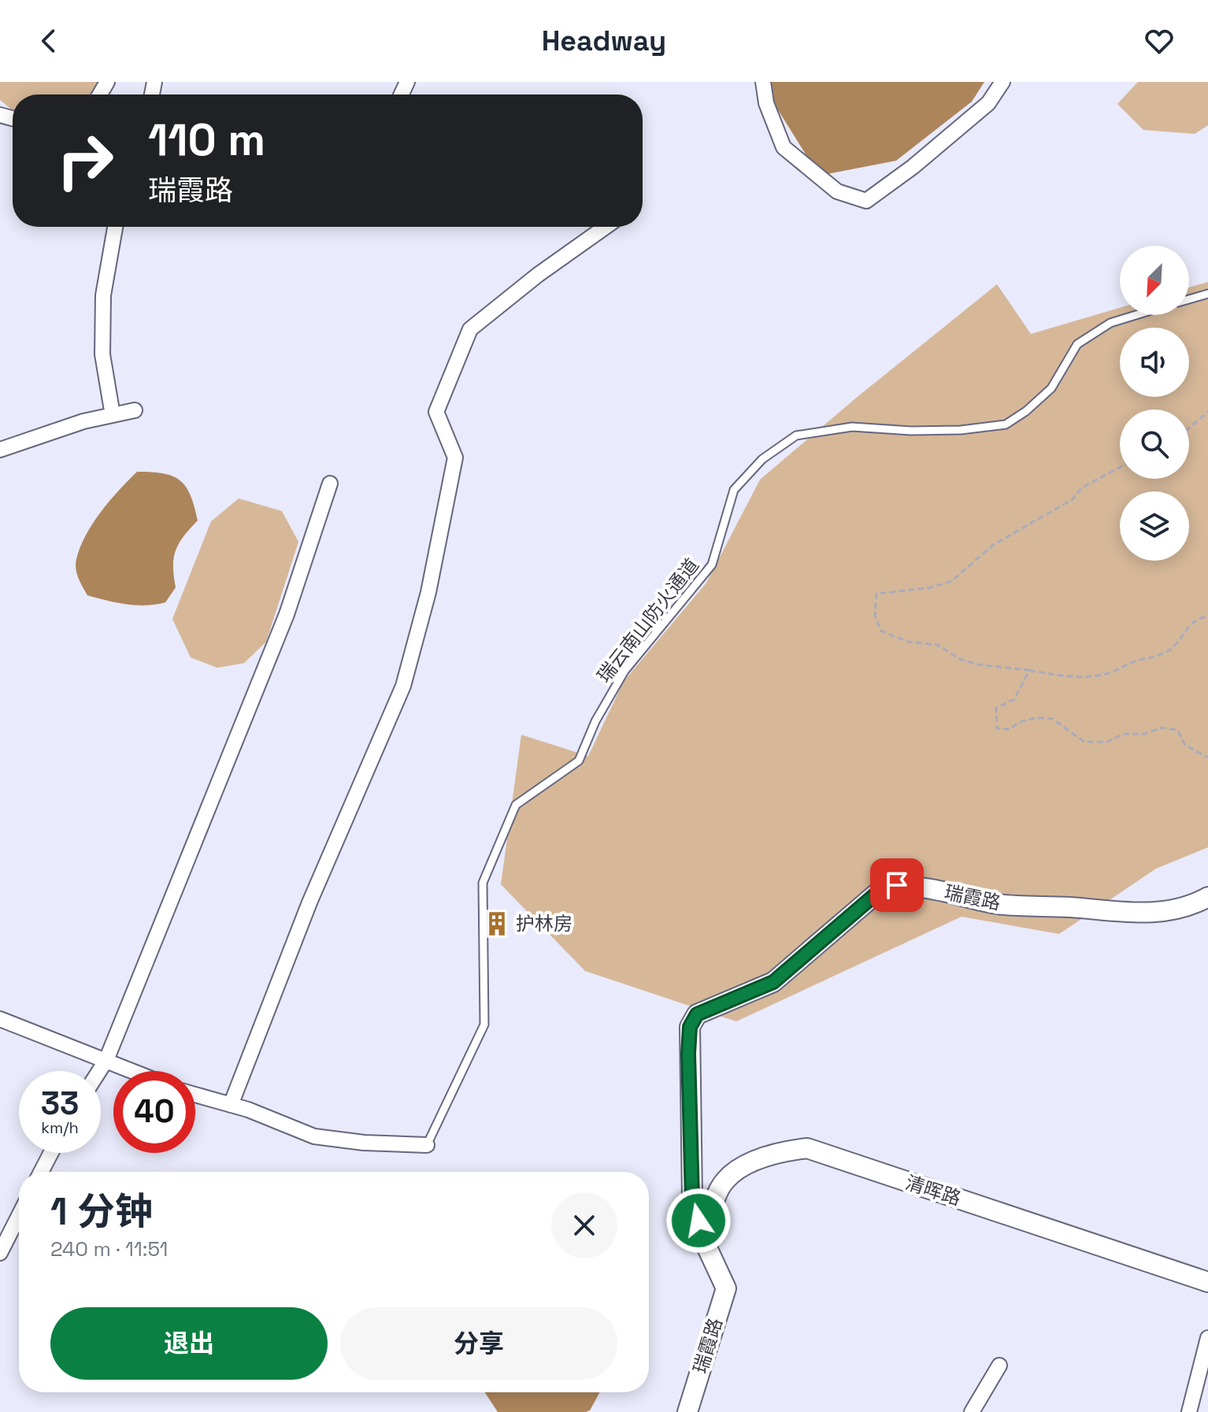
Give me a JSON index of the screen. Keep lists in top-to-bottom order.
{
  "streets": {
    "street": ["瑞霞路", "清晖路"],
    "lane": ["瑞云南山防火通道"]
  },
  "crossings": [
    ["瑞霞路", "清晖路"]
  ],
  "places": {
    "building": ["护林房"]
  },
  "north": "bottom left",
  "page": {
    "header": "Headway",
    "turn": ["110 m", "瑞霞路"],
    "speed": "33 km/h",
    "limit": "40",
    "heading": ["1 分钟", "240 m · 11:51"],
    "buttons": ["退出", "分享"]
  }
}
